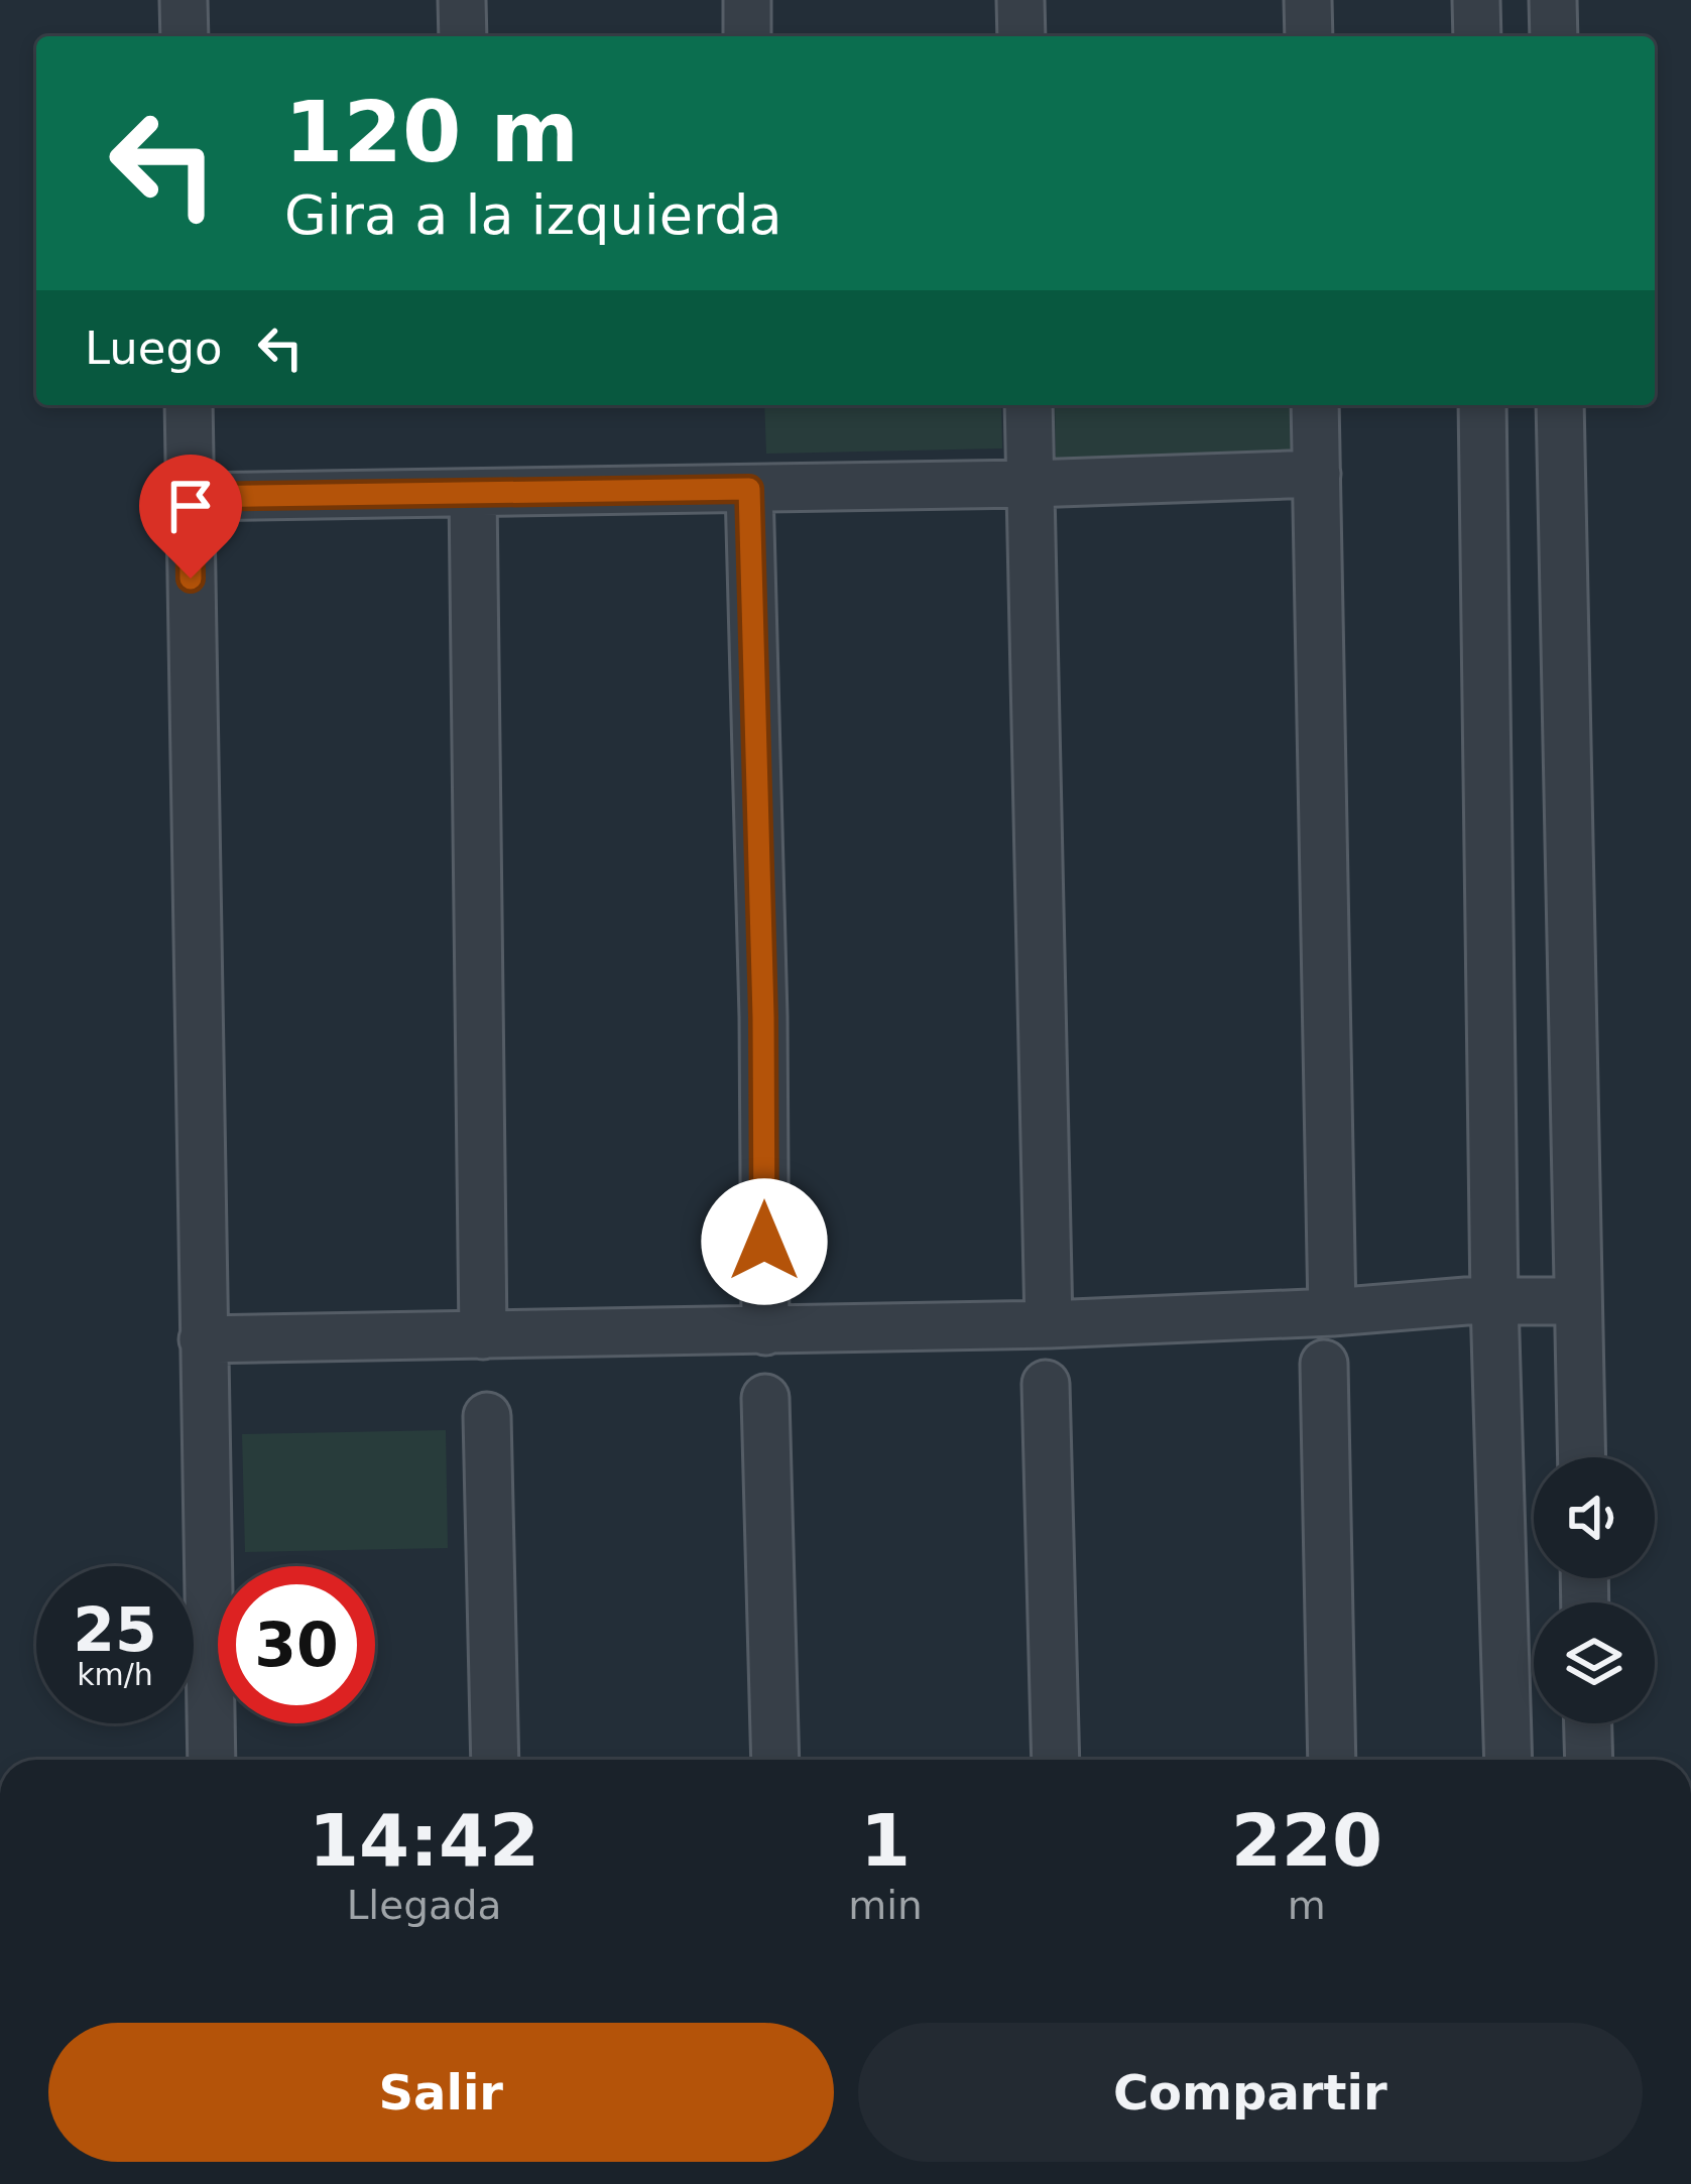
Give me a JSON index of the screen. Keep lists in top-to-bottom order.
{
  "page": {
    "turn": ["120 m", "Gira a la izquierda"],
    "then": "Luego",
    "speed": "25 km/h",
    "limit": "30",
    "eta": [
      "14:42",
      "Llegada",
      "1",
      "min",
      "220",
      "m"
    ],
    "buttons": ["Salir", "Compartir"]
  }
}
